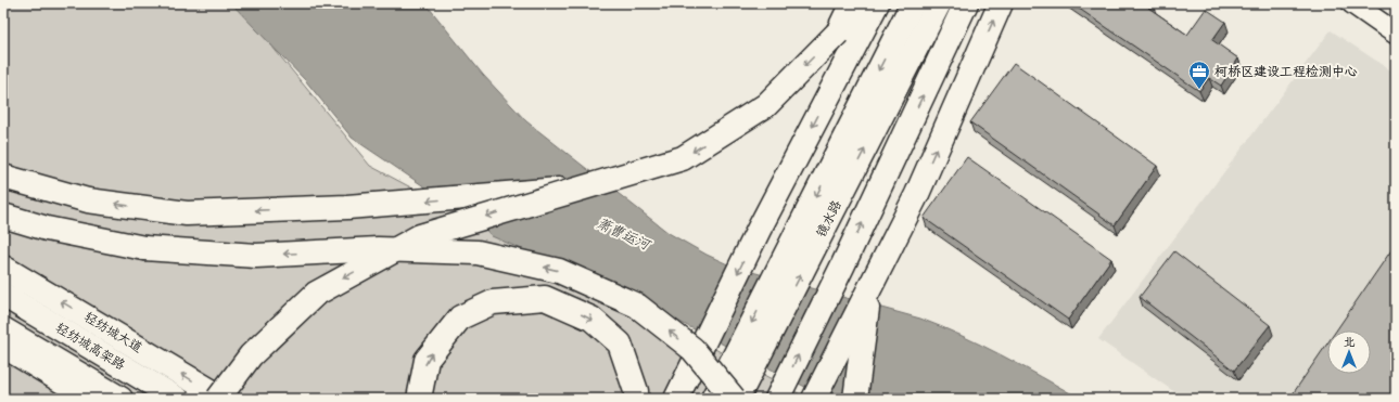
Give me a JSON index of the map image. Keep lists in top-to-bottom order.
{
  "streets": {
    "main road": ["镜水路", "轻纺城大道", "轻纺城高架路"]
  },
  "water": ["萧曹运河"],
  "places": {
    "office": ["柯桥区建设工程检测中心"]
  },
  "north": "top"
}
